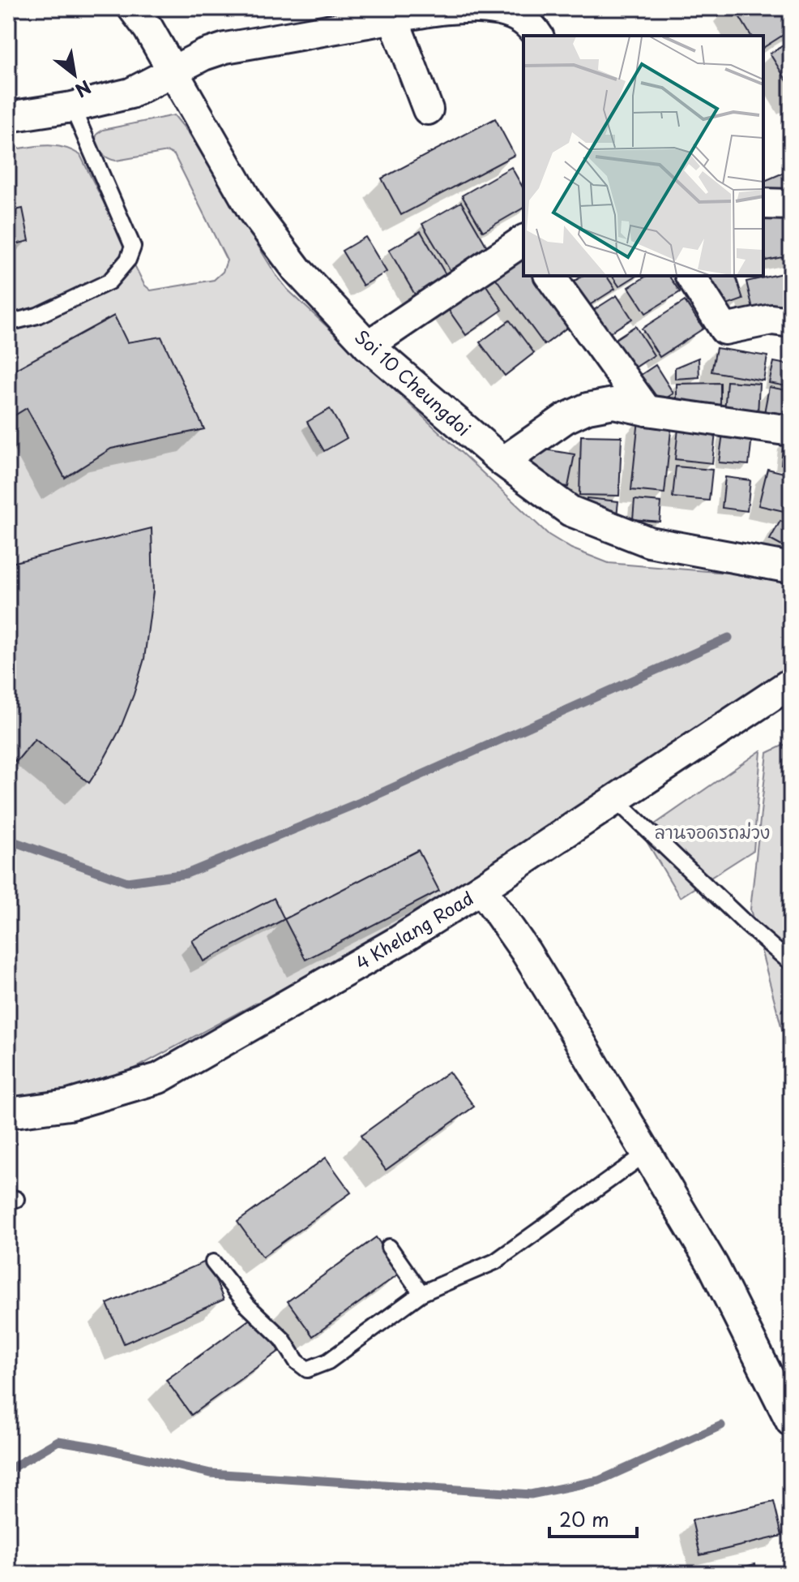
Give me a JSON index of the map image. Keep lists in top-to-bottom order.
{
  "streets": {
    "street": ["Soi 10 Cheungdoi", "4 Khelang Road"]
  },
  "parks": ["ลานจอดรถม่วง"],
  "scale_bar": "20 m",
  "north": "bottom right"
}
